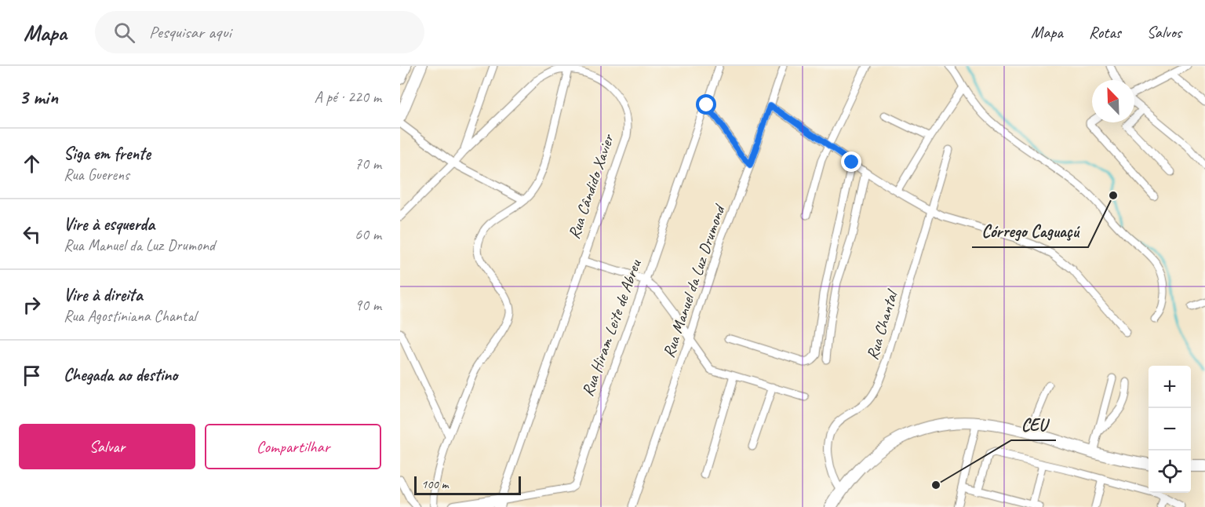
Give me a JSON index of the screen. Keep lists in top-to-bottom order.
{
  "streets": {
    "main road": ["Rua Hiram Leite de Abreu"],
    "street": ["Rua Cândido Xavier", "Rua Manuel da Luz Drumond", "Rua Chantal"]
  },
  "crossings": [
    ["Rua Cândido Xavier", "Rua Hiram Leite de Abreu"]
  ],
  "places": ["Córrego Caguaçú", "CEU"],
  "scale_bar": "100 m",
  "north": "top left",
  "page": {
    "header": "Mapa",
    "search": "Pesquisar aqui",
    "nav": ["Mapa", "Rotas", "Salvos"],
    "heading": ["3 min", "A pé · 220 m"],
    "list": [
      ["Siga em frente", "Rua Guerens", "70 m"],
      ["Vire à esquerda", "Rua Manuel da Luz Drumond", "60 m"],
      ["Vire à direita", "Rua Agostiniana Chantal", "90 m"],
      "Chegada ao destino"
    ],
    "map_buttons": ["+", "−"],
    "buttons": ["Salvar", "Compartilhar"],
    "scale": "100 m"
  }
}
